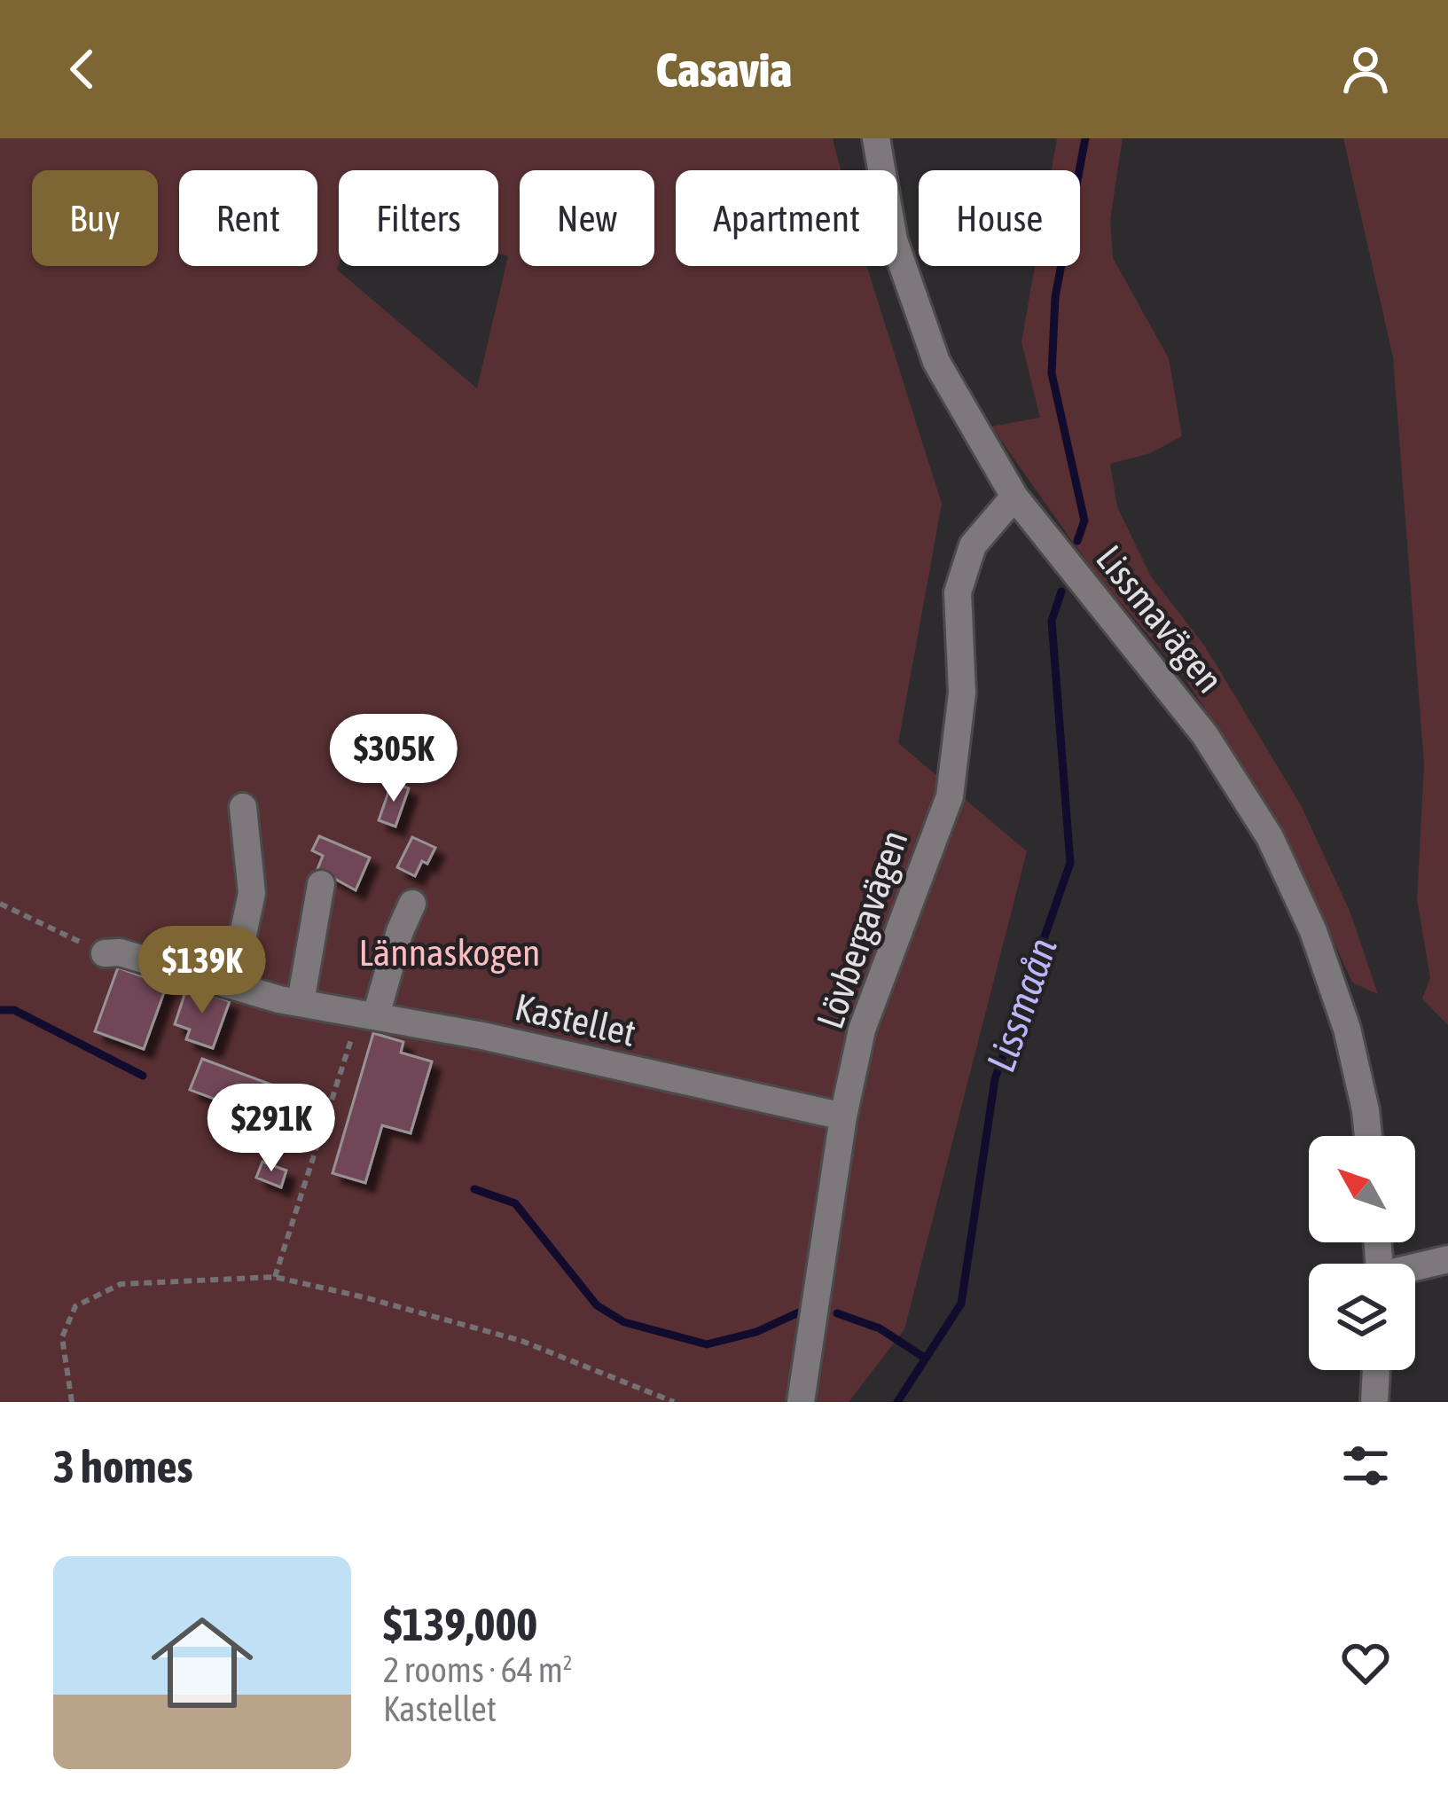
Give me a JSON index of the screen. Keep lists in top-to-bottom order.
{
  "streets": {
    "street": ["Lissmavägen", "Lövbergavägen", "Kastellet"]
  },
  "crossings": [
    ["Lissmavägen", "Lövbergavägen"],
    ["Lövbergavägen", "Kastellet"]
  ],
  "water": ["Lissmaån"],
  "parks": ["Lännaskogen"],
  "north": "top left",
  "page": {
    "header": "Casavia",
    "chip": [
      "Buy",
      "Rent",
      "Filters",
      "New",
      "Apartment",
      "House"
    ],
    "price": ["$305K", "$139K", "$291K"],
    "heading": "3 homes",
    "list": [
      {
        "name": "$139,000",
        "note": "2 rooms · 64 m² · Kastellet"
      }
    ]
  }
}
